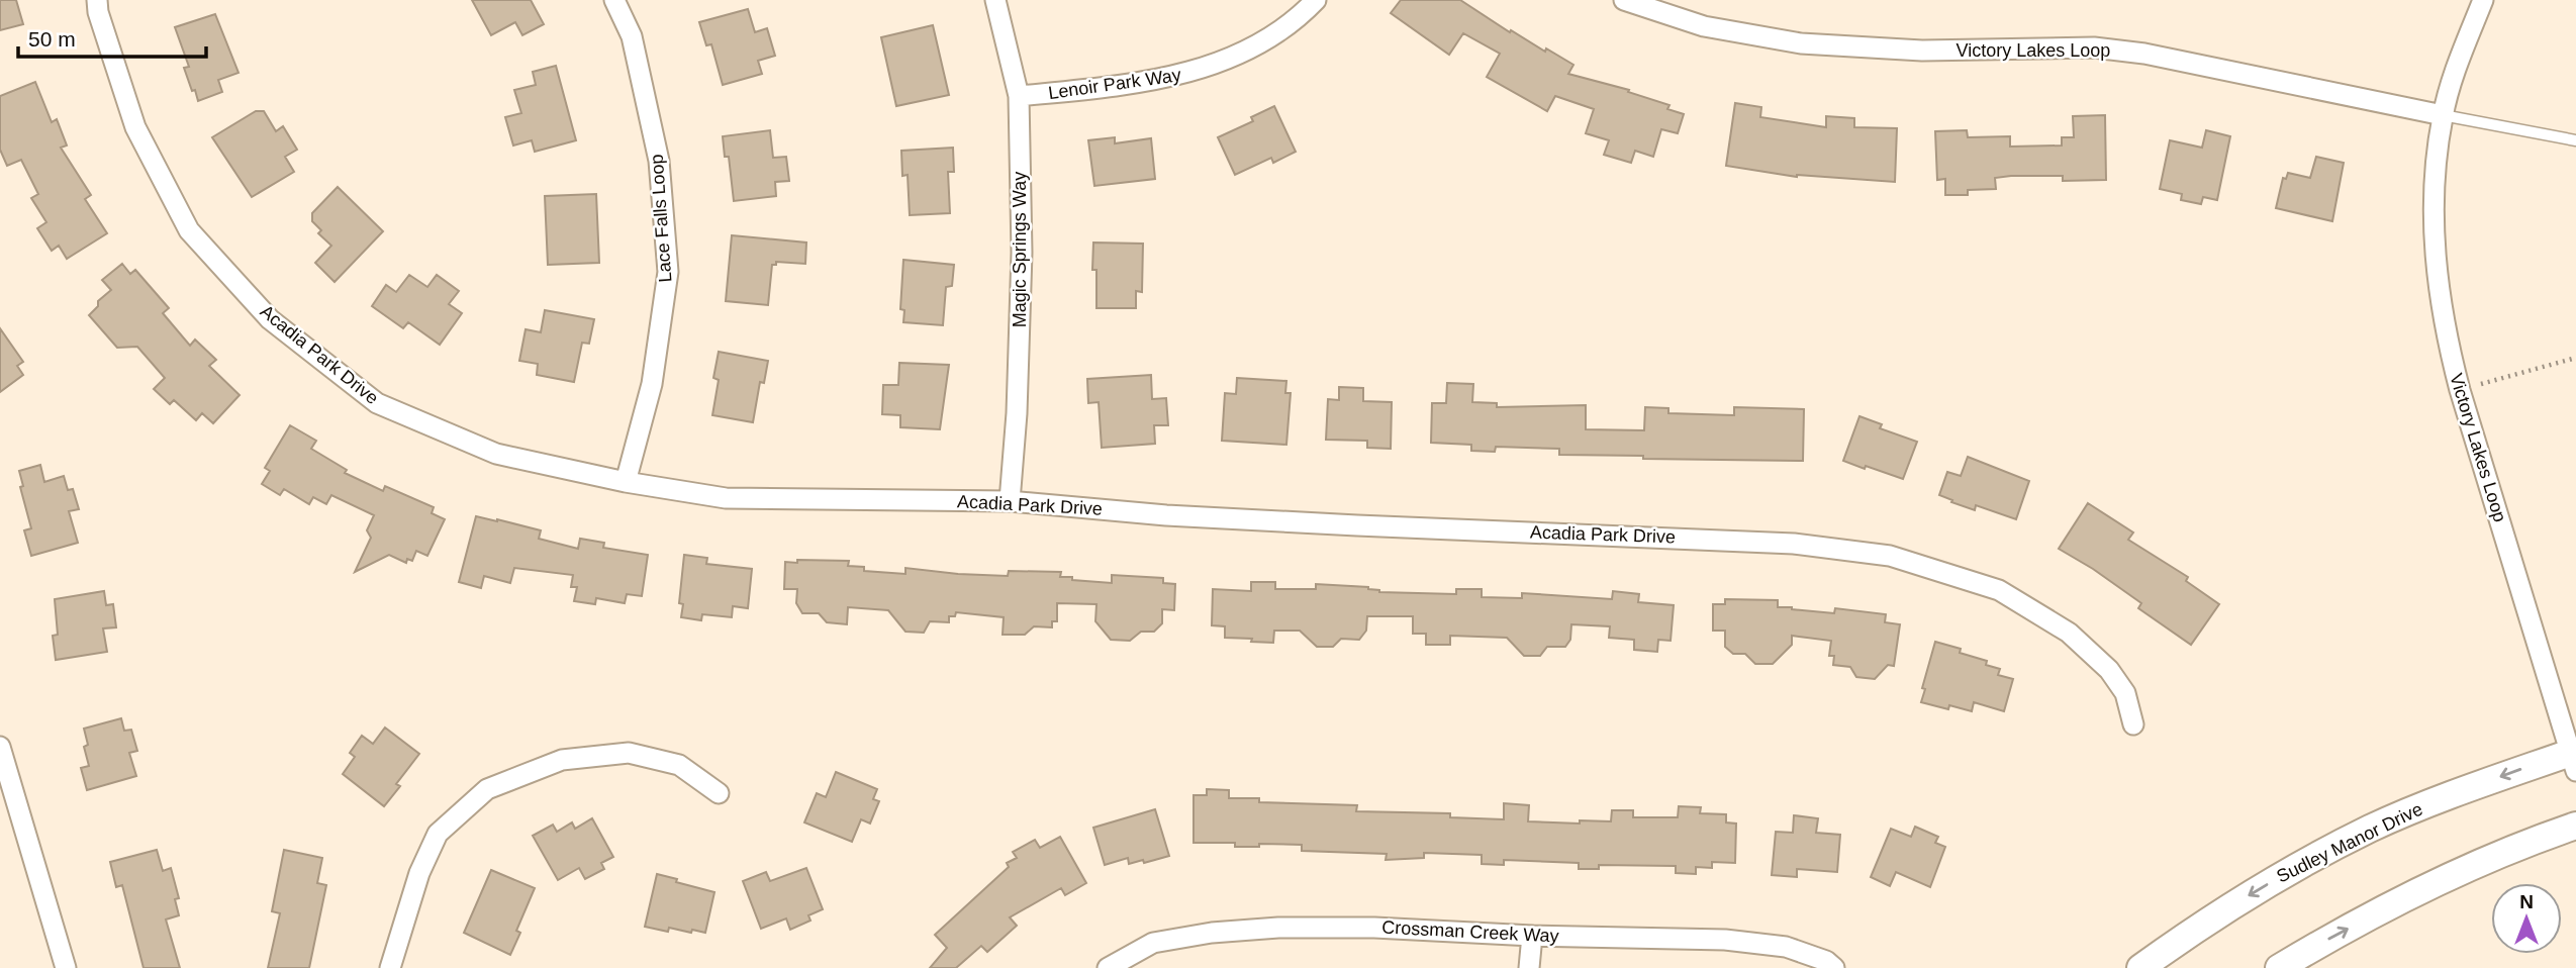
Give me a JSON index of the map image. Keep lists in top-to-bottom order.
{
  "streets": {
    "main road": ["Sudley Manor Drive"],
    "street": [
      "Victory Lakes Loop",
      "Lenoir Park Way",
      "Lace Falls Loop",
      "Magic Springs Way",
      "Acadia Park Drive",
      "Crossman Creek Way"
    ]
  },
  "crossings": [
    ["Victory Lakes Loop", "Sudley Manor Drive"],
    ["Lenoir Park Way", "Magic Springs Way"],
    ["Lace Falls Loop", "Acadia Park Drive"],
    ["Magic Springs Way", "Acadia Park Drive"]
  ],
  "scale_bar": "50 m",
  "north": "top"
}
